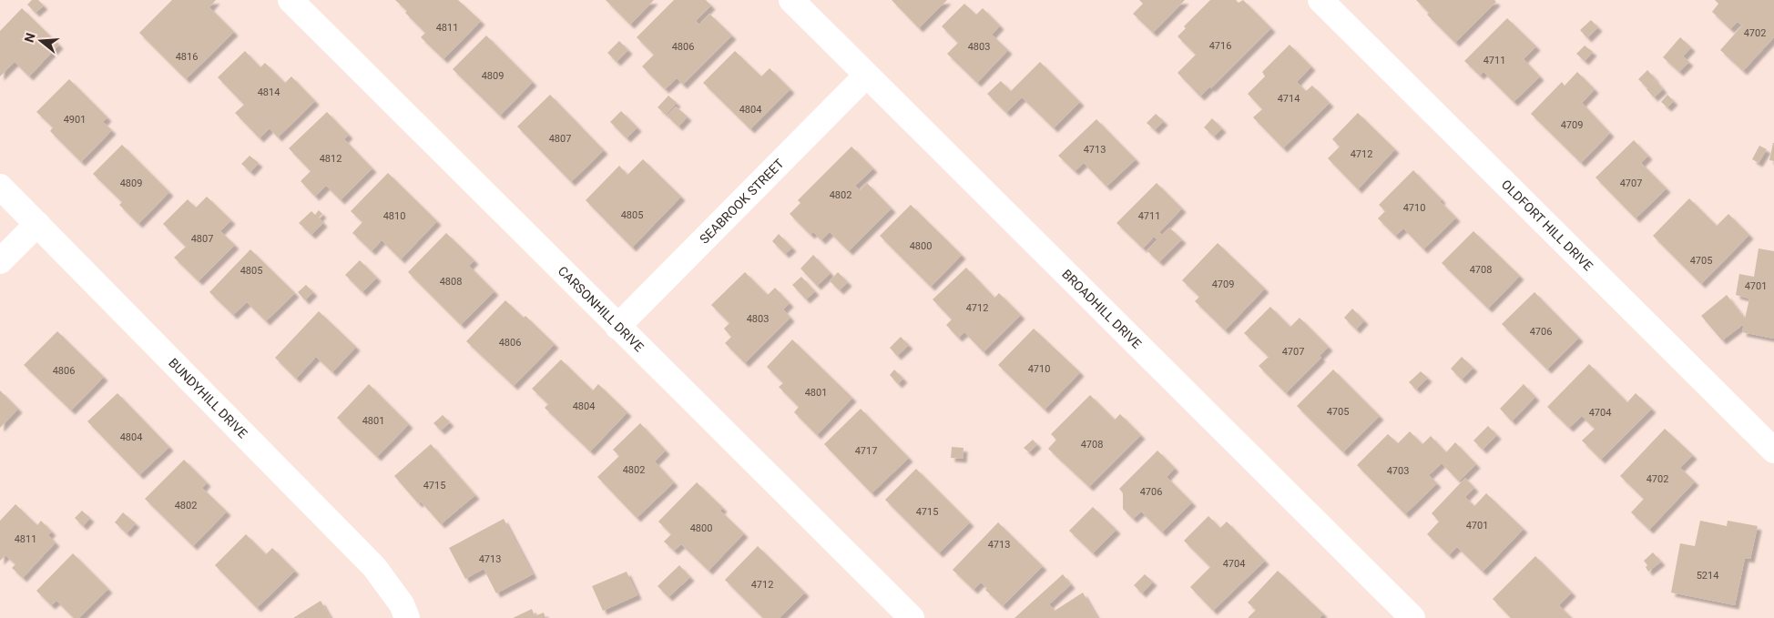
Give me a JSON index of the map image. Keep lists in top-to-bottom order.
{
  "streets": {
    "street": [
      "SEABROOK STREET",
      "OLDFORT HILL DRIVE",
      "CARSONHILL DRIVE",
      "BROADHILL DRIVE",
      "BUNDYHILL DRIVE"
    ]
  },
  "crossings": [
    ["SEABROOK STREET", "CARSONHILL DRIVE"],
    ["SEABROOK STREET", "BROADHILL DRIVE"]
  ],
  "house_numbers": [
    "4811",
    "4702",
    "4716",
    "4806",
    "4803",
    "4816",
    "4711",
    "4809",
    "4814",
    "4714",
    "4804",
    "4901",
    "4709",
    "4807",
    "4713",
    "4712",
    "4812",
    "4809",
    "4707",
    "4802",
    "4710",
    "4805",
    "4810",
    "4711",
    "4807",
    "4800",
    "4705",
    "4708",
    "4805",
    "4808",
    "4709",
    "4701",
    "4712",
    "4803",
    "4706",
    "4806",
    "4707",
    "4710",
    "4806",
    "4801",
    "4804",
    "4705",
    "4704",
    "4801",
    "4804",
    "4708",
    "4717",
    "4802",
    "4703",
    "4702",
    "4715",
    "4706",
    "4802",
    "4715",
    "4701",
    "4800",
    "4811",
    "4713",
    "4713",
    "4704",
    "5214",
    "4712"
  ],
  "north": "left"
}
